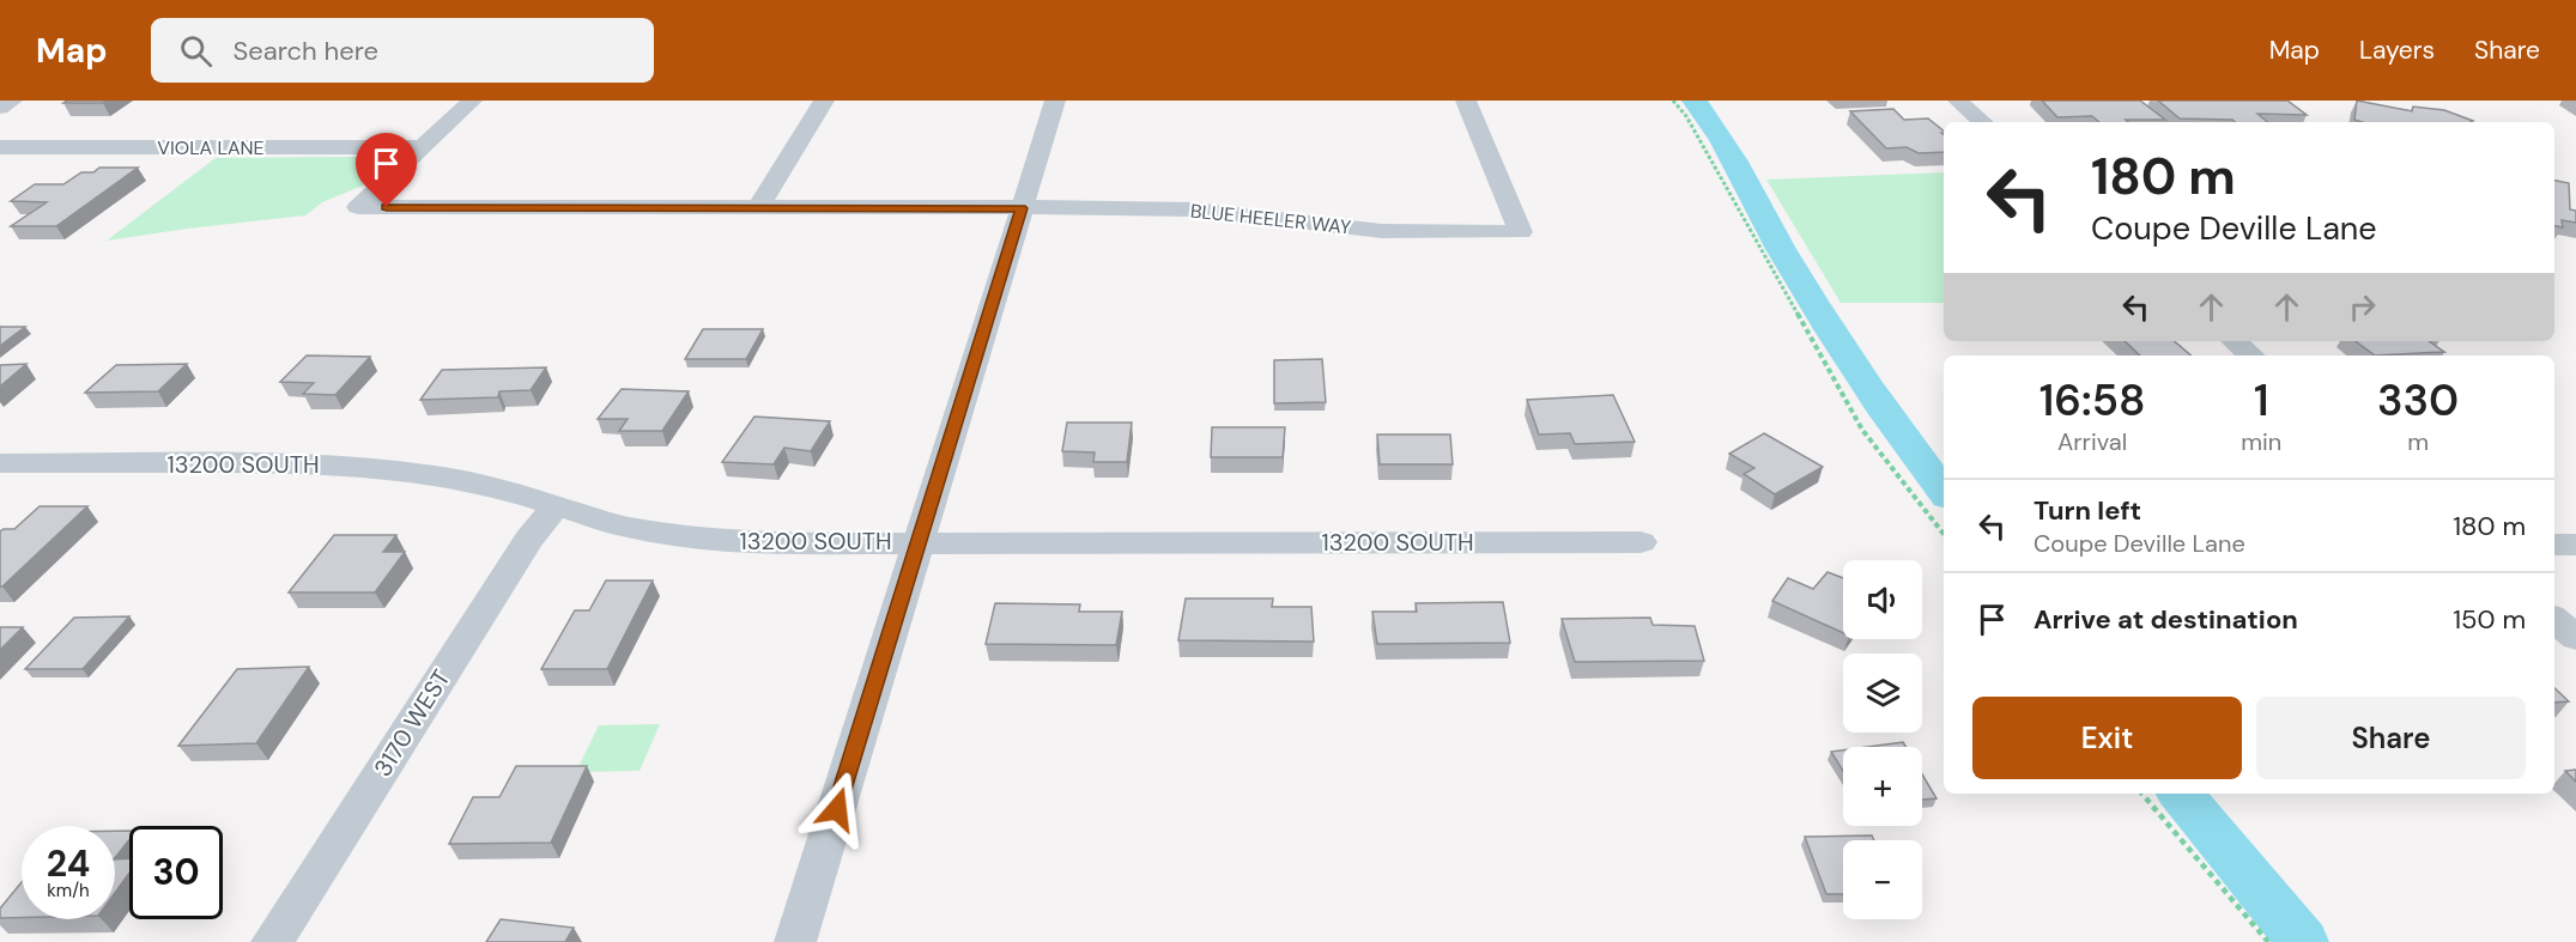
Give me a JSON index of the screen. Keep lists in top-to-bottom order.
{
  "streets": {
    "street": [
      "VIOLA LANE",
      "BLUE HEELER WAY",
      "13200 SOUTH",
      "3170 WEST"
    ]
  },
  "crossings": [
    ["VIOLA LANE", "BLUE HEELER WAY"],
    ["13200 SOUTH", "3170 WEST"]
  ],
  "page": {
    "header": "Map",
    "search": "Search here",
    "nav": ["Map", "Layers", "Share"],
    "turn": ["180 m", "Coupe Deville Lane"],
    "eta": [
      "16:58",
      "Arrival",
      "1",
      "min",
      "330",
      "m"
    ],
    "list": [
      {
        "name": "Turn left",
        "note": "Coupe Deville Lane",
        "value": "180 m"
      },
      {
        "name": "Arrive at destination",
        "value": "150 m"
      }
    ],
    "map_buttons": ["+", "−"],
    "buttons": ["Exit", "Share"],
    "speed": "24 km/h",
    "limit": "30"
  }
}
